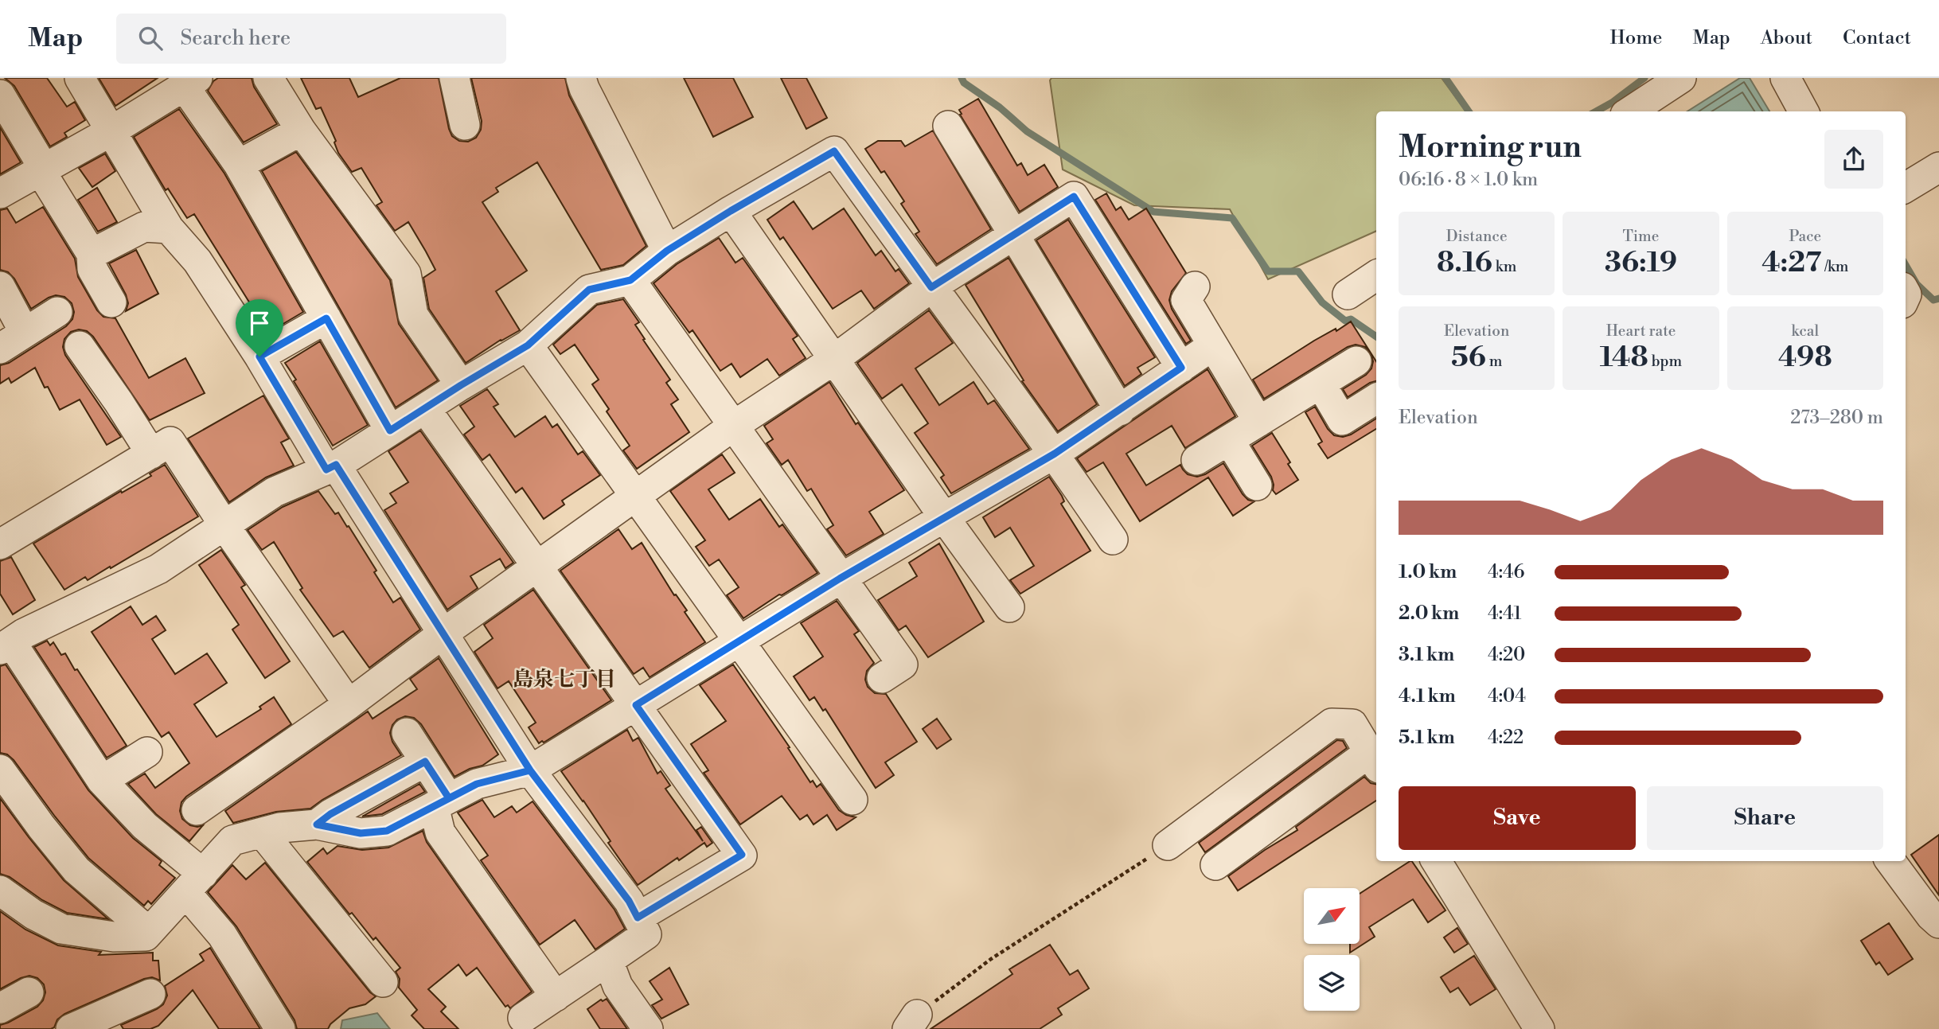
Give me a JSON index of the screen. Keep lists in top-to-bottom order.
{
  "districts": ["島泉七丁目"],
  "north": "top right",
  "page": {
    "header": "Map",
    "search": "Search here",
    "nav": [
      "Home",
      "Map",
      "About",
      "Contact"
    ],
    "heading": ["Morning run", "06:16 · 8 × 1.0 km"],
    "stats": [
      ["Distance", "8.16 km"],
      ["Time", "36:19"],
      ["Pace", "4:27 /km"],
      ["Elevation", "56 m"],
      ["Heart rate", "148 bpm"],
      ["kcal", "498"]
    ],
    "chart": ["Elevation", "273–280 m"],
    "list": [
      {
        "name": "1.0 km",
        "note": "4:46"
      },
      {
        "name": "2.0 km",
        "note": "4:41"
      },
      {
        "name": "3.1 km",
        "note": "4:20"
      },
      {
        "name": "4.1 km",
        "note": "4:04"
      },
      {
        "name": "5.1 km",
        "note": "4:22"
      }
    ],
    "buttons": ["Save", "Share"]
  }
}
